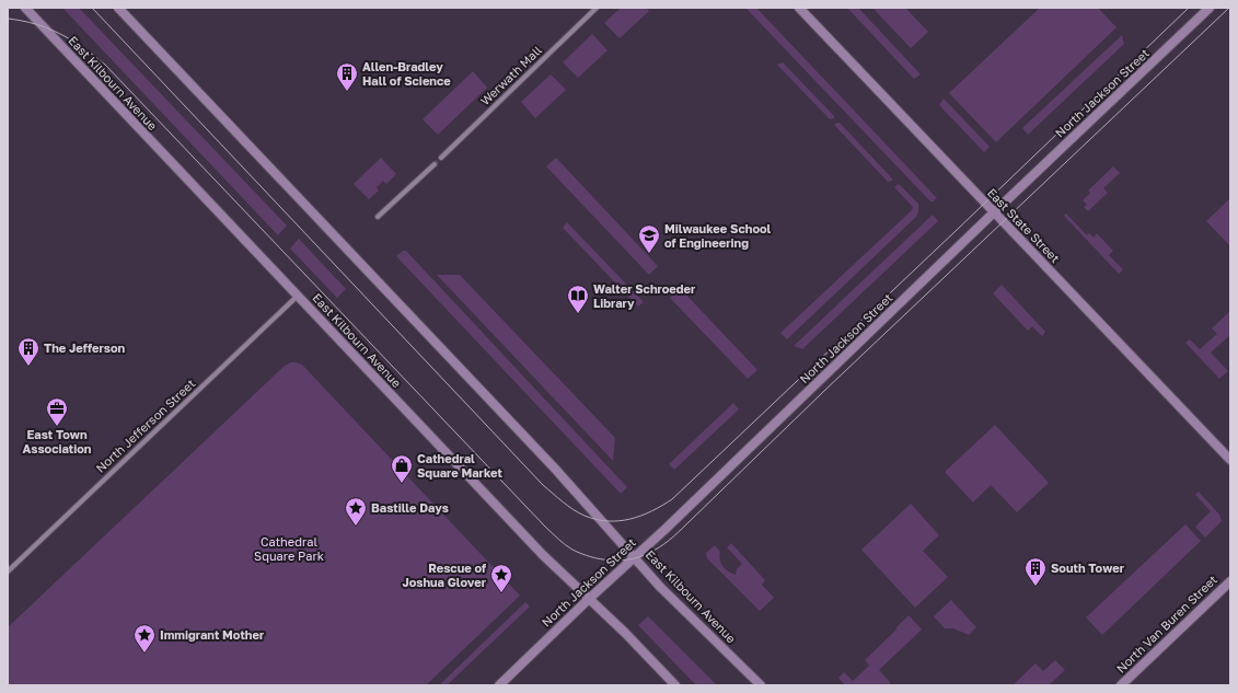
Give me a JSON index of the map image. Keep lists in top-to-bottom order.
{
  "streets": {
    "street": [
      "Werwath Mall",
      "East Kilbourn Avenue",
      "North Jackson Street",
      "East State Street",
      "North Jefferson Street",
      "North Van Buren Street"
    ]
  },
  "crossings": [
    ["East Kilbourn Avenue", "North Jackson Street"],
    ["East Kilbourn Avenue", "North Jefferson Street"],
    ["North Jackson Street", "East State Street"]
  ],
  "parks": ["Cathedral Square Park"],
  "places": {
    "building": ["Allen-Bradley Hall of Science", "The Jefferson", "South Tower"],
    "school or university": ["Milwaukee School of Engineering"],
    "library": ["Walter Schroeder Library"],
    "office": ["East Town Association"],
    "shop": ["Cathedral Square Market"],
    "place": ["Bastille Days", "Rescue of Joshua Glover", "Immigrant Mother"]
  }
}
